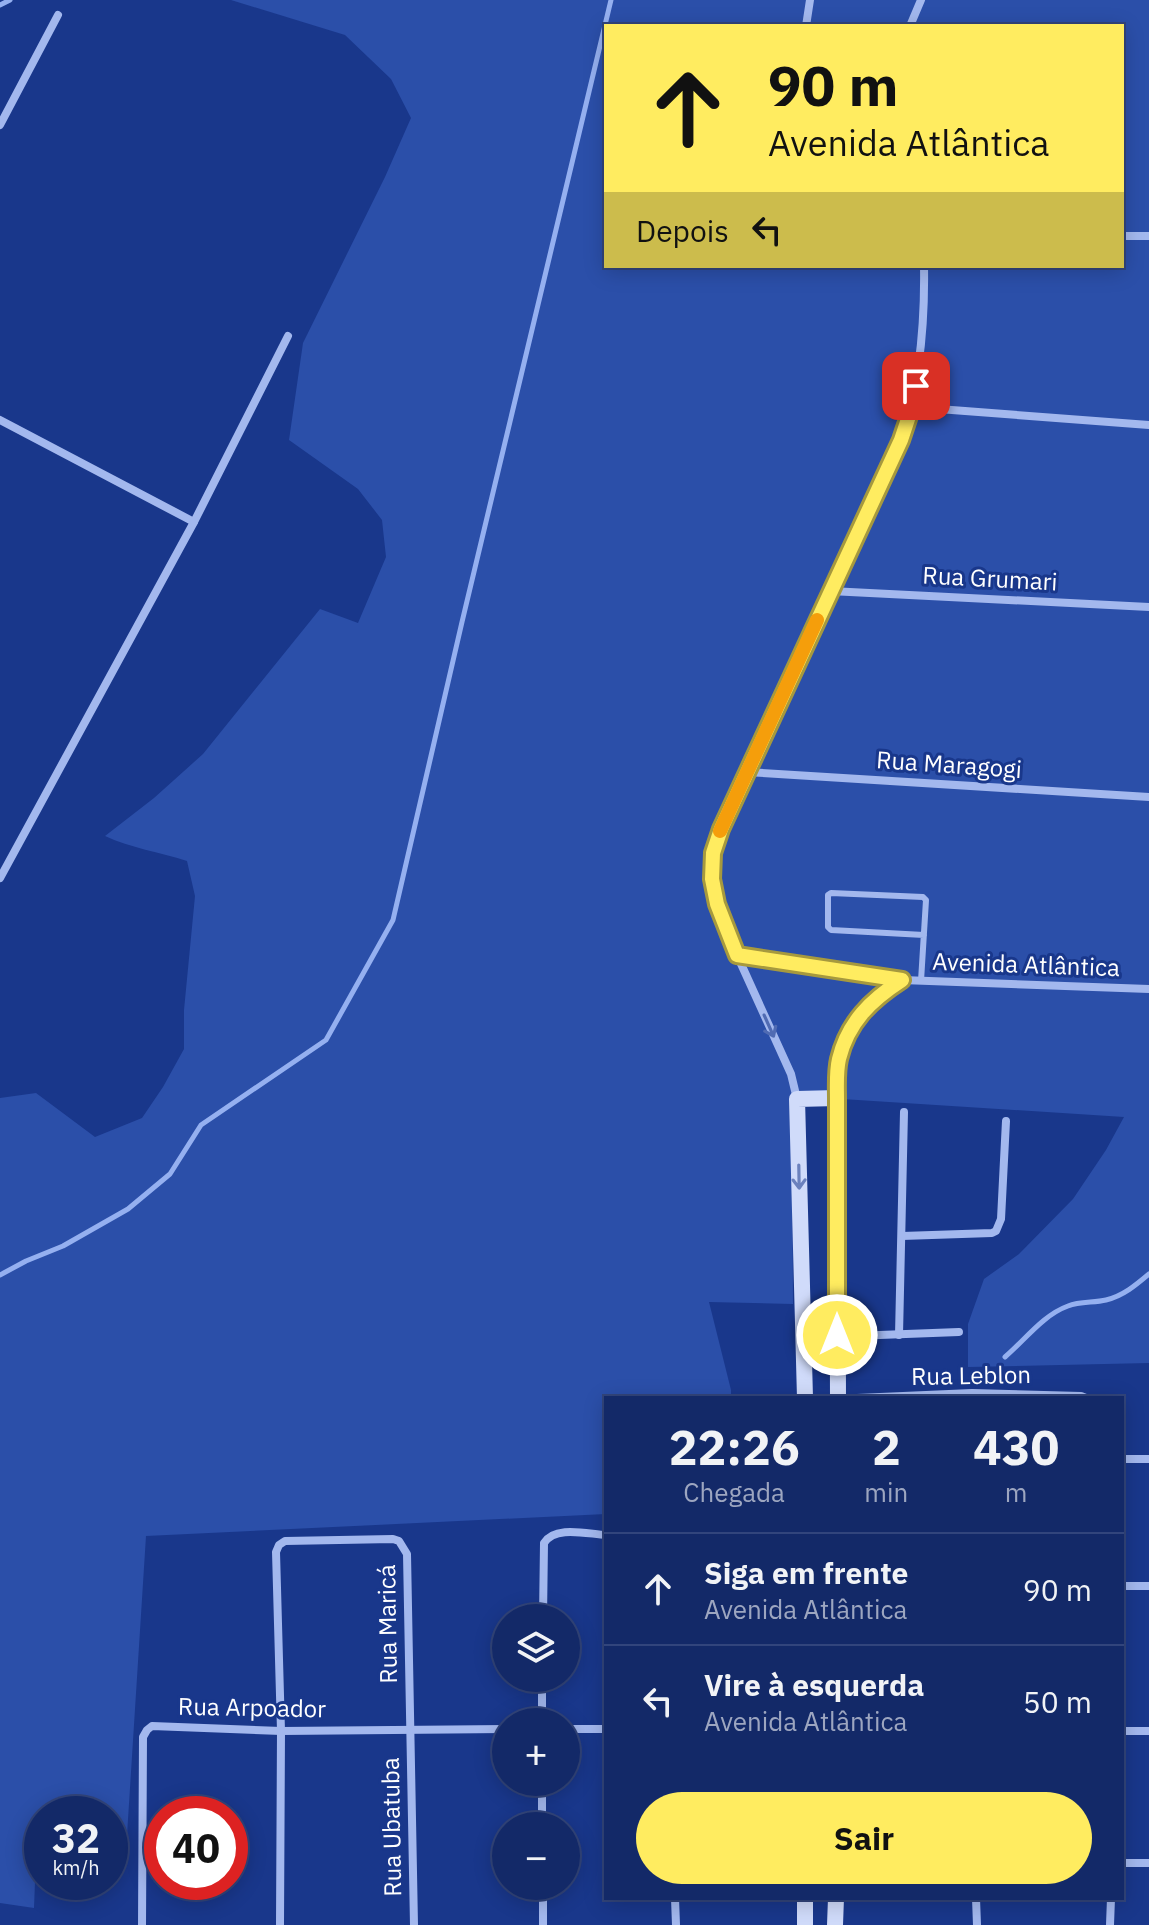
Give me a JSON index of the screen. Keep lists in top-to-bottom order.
{
  "streets": {
    "street": [
      "Rua Grumari",
      "Rua Maragogi",
      "Avenida Atlântica",
      "Rua Leblon",
      "Rua Maricá",
      "Rua Arpoador",
      "Rua Ubatuba"
    ]
  },
  "crossings": [
    ["Rua Maricá", "Rua Arpoador"],
    ["Rua Maricá", "Rua Ubatuba"],
    ["Rua Arpoador", "Rua Ubatuba"]
  ],
  "page": {
    "turn": ["90 m", "Avenida Atlântica"],
    "then": "Depois",
    "eta": [
      "22:26",
      "Chegada",
      "2",
      "min",
      "430",
      "m"
    ],
    "list": [
      {
        "name": "Siga em frente",
        "note": "Avenida Atlântica",
        "value": "90 m"
      },
      {
        "name": "Vire à esquerda",
        "note": "Avenida Atlântica",
        "value": "50 m"
      }
    ],
    "map_buttons": ["+", "−"],
    "buttons": "Sair",
    "speed": "32 km/h",
    "limit": "40"
  }
}
